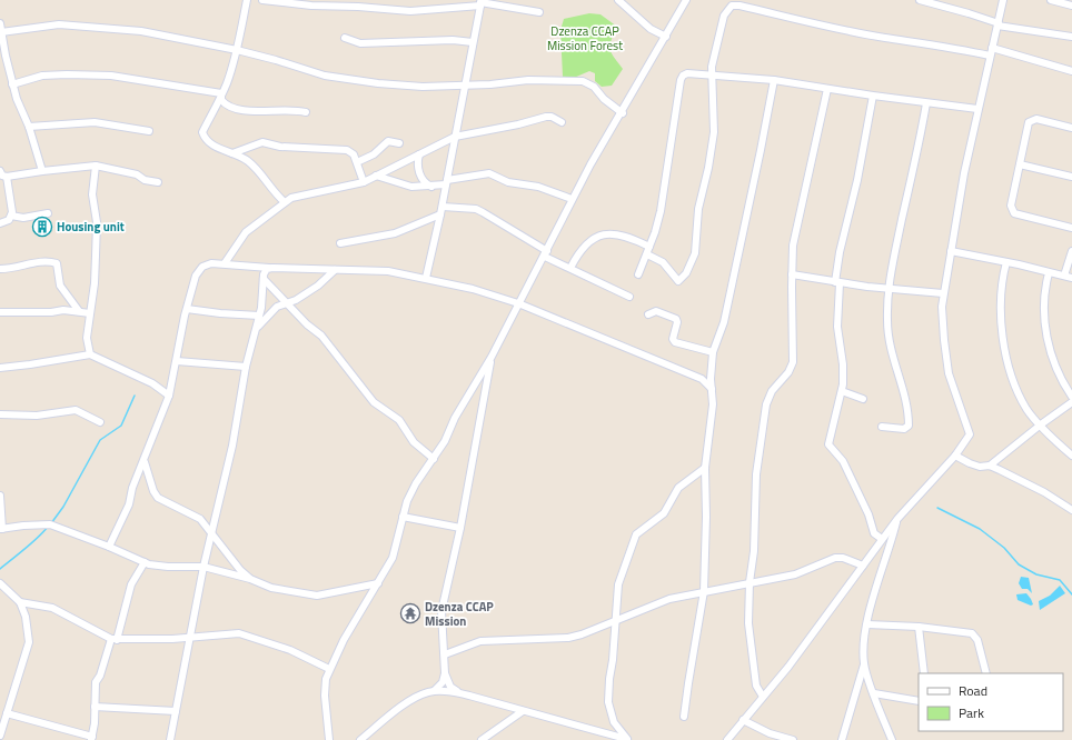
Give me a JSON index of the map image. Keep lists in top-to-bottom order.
{
  "parks": ["Dzenza CCAP Mission Forest"],
  "places": {
    "building": ["Housing unit"],
    "temple": ["Dzenza CCAP Mission"]
  },
  "legend": ["Road", "Park"]
}
